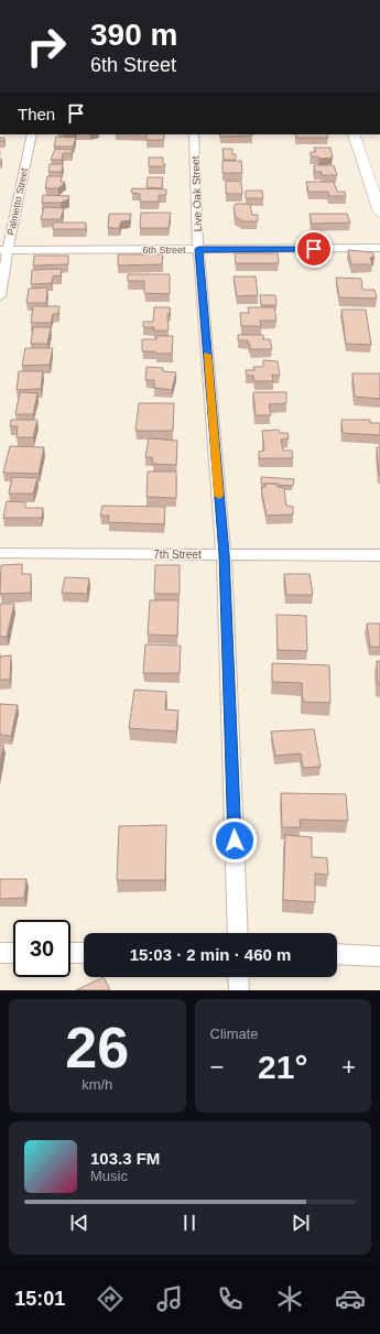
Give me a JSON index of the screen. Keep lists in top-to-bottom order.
{
  "streets": {
    "street": [
      "Live Oak Street",
      "Palmetto Street",
      "6th Street",
      "7th Street"
    ]
  },
  "crossings": [
    ["Live Oak Street", "6th Street"],
    ["Live Oak Street", "7th Street"],
    ["Palmetto Street", "6th Street"]
  ],
  "page": {
    "turn": ["390 m", "6th Street"],
    "then": "Then",
    "limit": "30",
    "trip": "15:03 · 2 min · 460 m",
    "tile": [
      ["26", "km/h"],
      "Climate"
    ],
    "heat": ["−", "21°", "+"],
    "song": ["103.3 FM", "Music"],
    "tabs": "15:01"
  }
}
